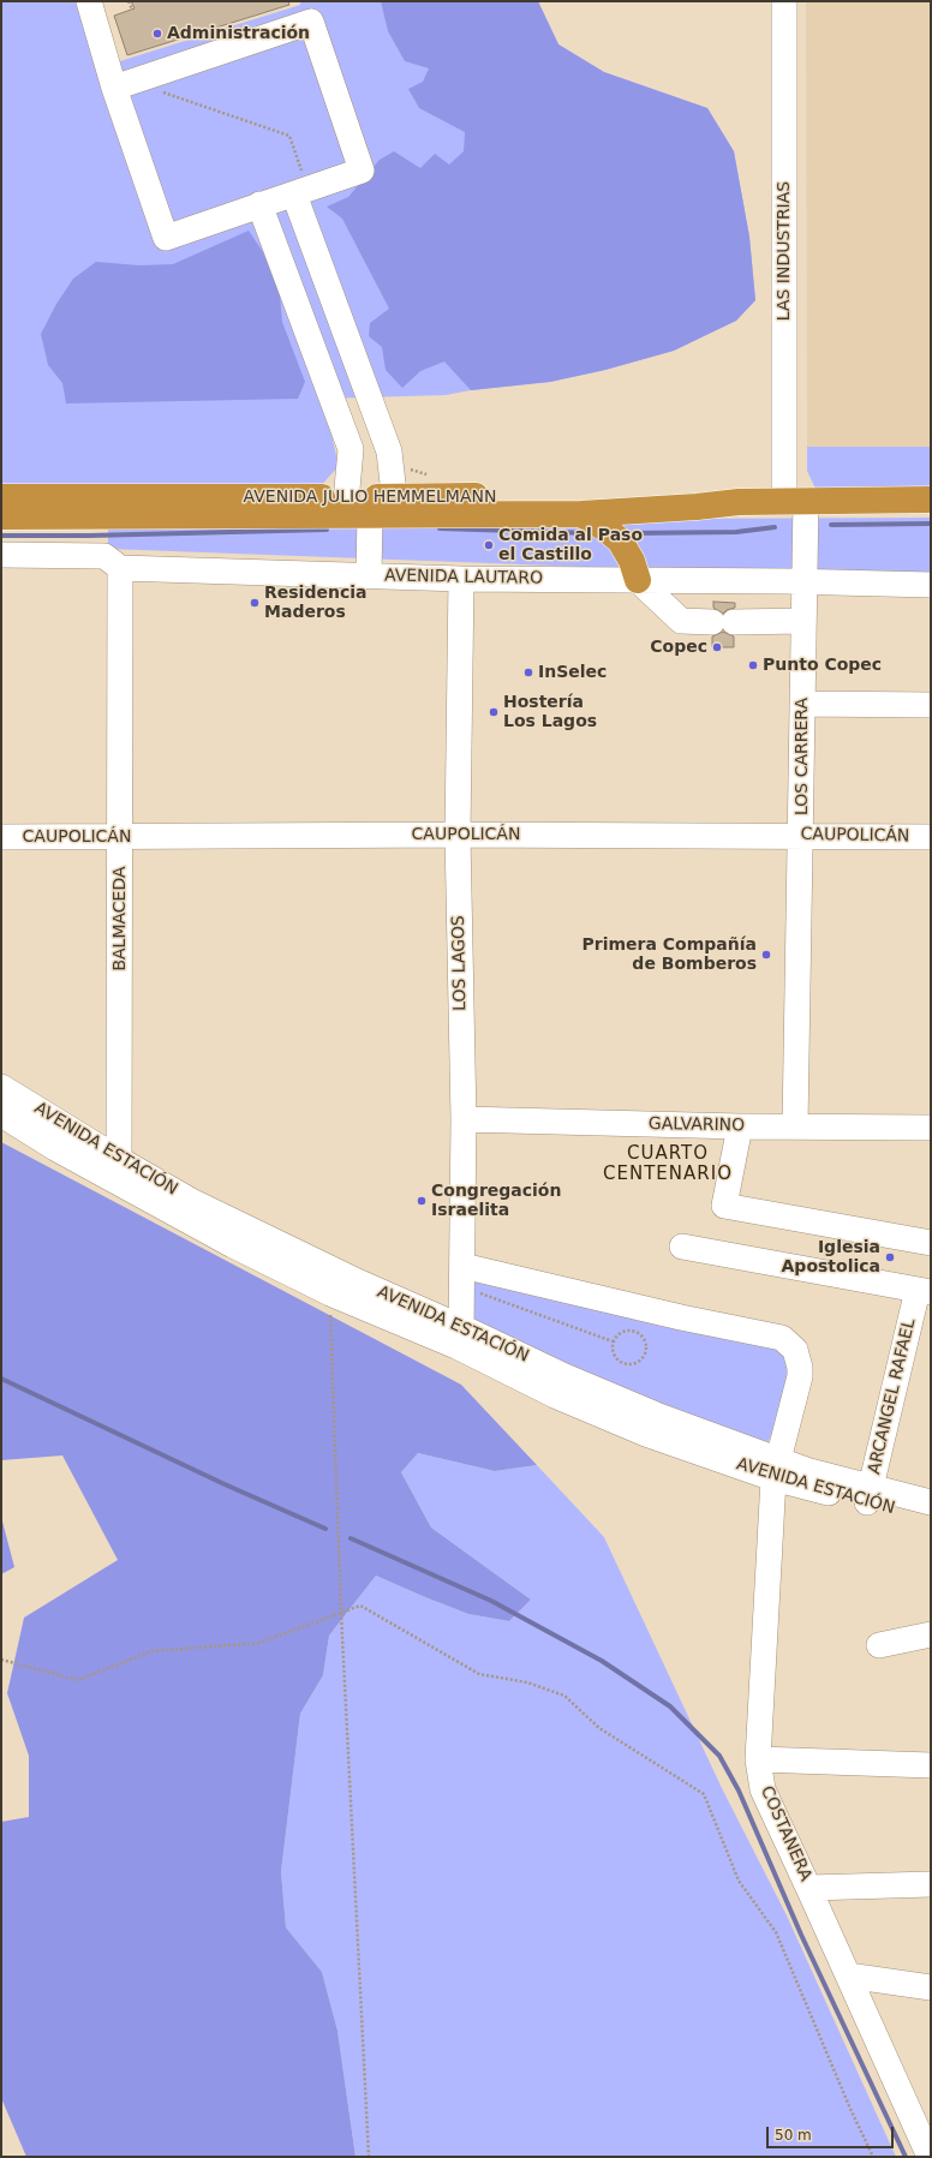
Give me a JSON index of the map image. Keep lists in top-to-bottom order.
{
  "streets": {
    "highway": ["AVENIDA JULIO HEMMELMANN"],
    "street": [
      "LAS INDUSTRIAS",
      "AVENIDA LAUTARO",
      "LOS CARRERA",
      "CAUPOLICÁN",
      "BALMACEDA",
      "LOS LAGOS",
      "GALVARINO",
      "AVENIDA ESTACIÓN",
      "ARCANGEL RAFAEL",
      "COSTANERA"
    ]
  },
  "crossings": [
    ["LAS INDUSTRIAS", "AVENIDA JULIO HEMMELMANN"],
    ["LAS INDUSTRIAS", "LOS CARRERA"],
    ["AVENIDA JULIO HEMMELMANN", "LOS CARRERA"],
    ["AVENIDA LAUTARO", "LOS CARRERA"],
    ["AVENIDA LAUTARO", "BALMACEDA"],
    ["AVENIDA LAUTARO", "LOS LAGOS"],
    ["LOS CARRERA", "CAUPOLICÁN"],
    ["LOS CARRERA", "GALVARINO"],
    ["CAUPOLICÁN", "BALMACEDA"],
    ["CAUPOLICÁN", "LOS LAGOS"],
    ["BALMACEDA", "AVENIDA ESTACIÓN"],
    ["LOS LAGOS", "GALVARINO"],
    ["LOS LAGOS", "AVENIDA ESTACIÓN"],
    ["LOS LAGOS", "COSTANERA"],
    ["AVENIDA ESTACIÓN", "ARCANGEL RAFAEL"],
    ["AVENIDA ESTACIÓN", "COSTANERA"]
  ],
  "districts": ["CUARTO CENTENARIO"],
  "places": [
    "Administración",
    "Comida al Paso el Castillo",
    "Residencia Maderos",
    "Copec",
    "Punto Copec",
    "InSelec",
    "Hostería Los Lagos",
    "Primera Compañía de Bomberos",
    "Congregación Israelita",
    "Iglesia Apostolica"
  ],
  "scale_bar": "50 m"
}
